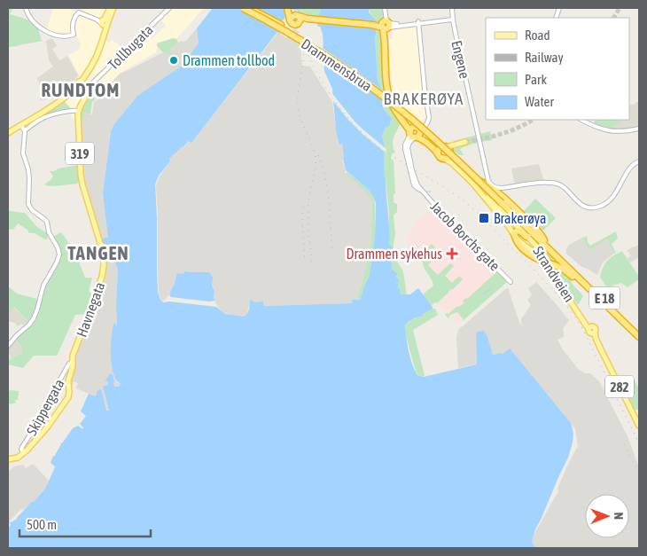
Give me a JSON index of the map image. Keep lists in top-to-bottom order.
{
  "streets": {
    "highway": ["Drammensbrua", "E 18"],
    "main road": [
      "Tollbugata",
      "Engene",
      "319",
      "Jacob Borchs gate",
      "Strandveien",
      "Havnegata",
      "282",
      "Skippergata"
    ]
  },
  "crossings": [
    ["Tollbugata", "319"],
    ["Drammensbrua", "E 18"],
    ["319", "Havnegata"],
    ["Strandveien", "E 18"],
    ["Strandveien", "282"],
    ["E 18", "282"],
    ["Havnegata", "Skippergata"]
  ],
  "districts": ["RUNDTOM", "BRAKERØYA", "TANGEN"],
  "places": {
    "other": ["Drammen tollbod"],
    "transit": ["Brakerøya"],
    "health": ["Drammen sykehus"]
  },
  "legend": [
    "Road",
    "Railway",
    "Park",
    "Water"
  ],
  "scale_bar": "500 m",
  "north": "right"
}
